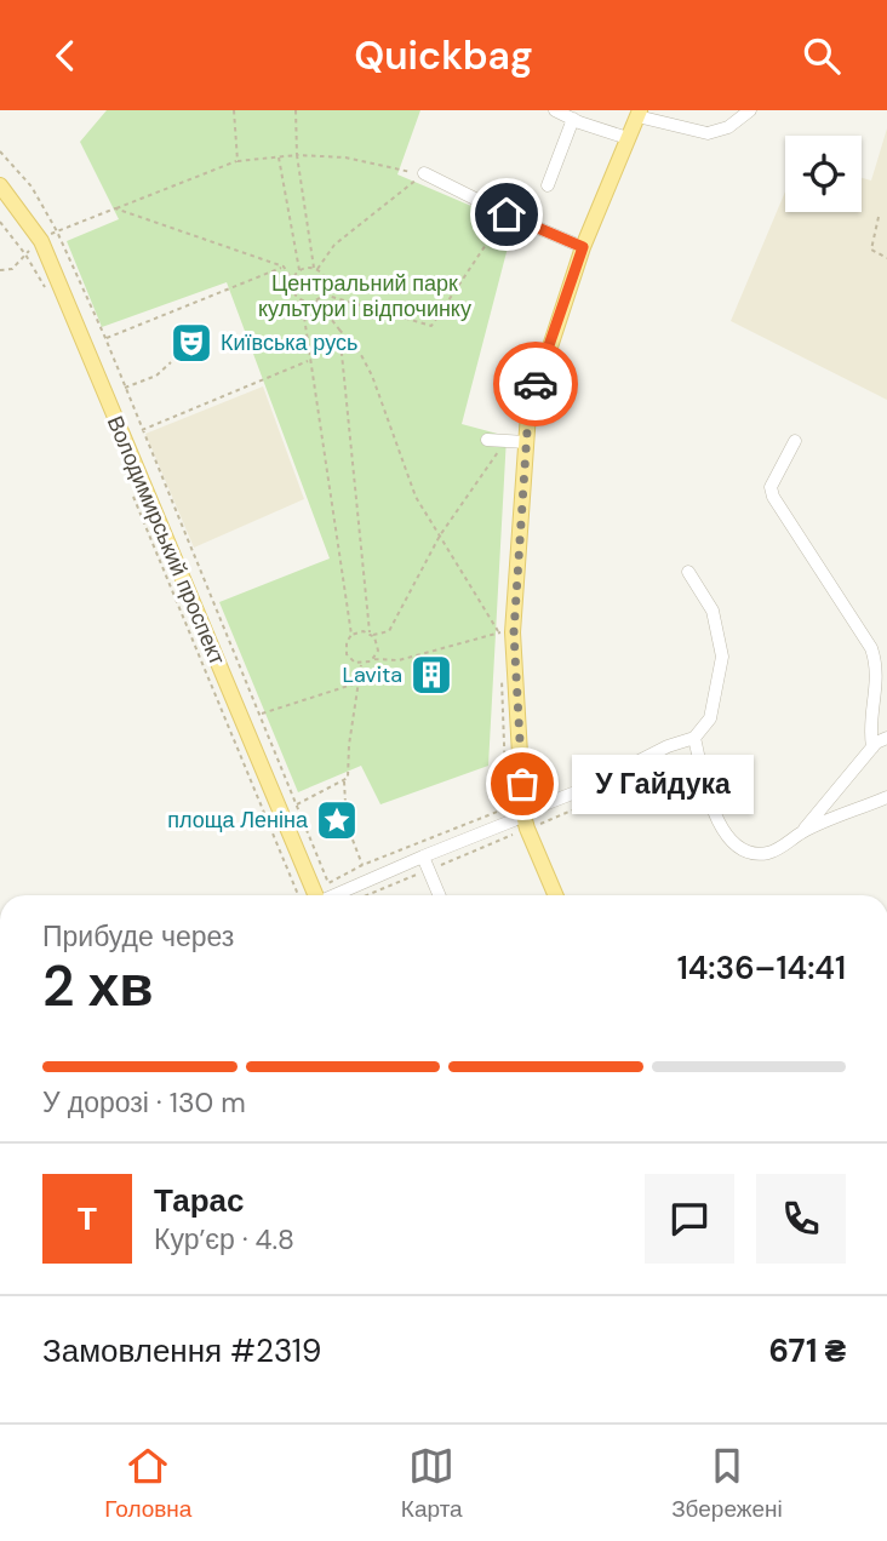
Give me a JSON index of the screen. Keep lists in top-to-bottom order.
{
  "streets": {
    "main road": ["Володимирський проспект"]
  },
  "parks": ["Центральний парк культури і відпочинку"],
  "places": {
    "theatre": ["Київська русь"],
    "building": ["Lavita"],
    "other": ["У Гайдука"],
    "place": ["площа Леніна"]
  },
  "page": {
    "header": "Quickbag",
    "bubble": "У Гайдука",
    "heading": ["2 хв", "Прибуде через", "14:36–14:41"],
    "panel": [
      "Тарас",
      "Кур’єр · 4.8",
      "Замовлення #2319",
      "671 ₴"
    ],
    "bar": "У дорозі · 130 m",
    "round": "Т",
    "tabs": ["Головна", "Карта", "Збережені"]
  }
}
